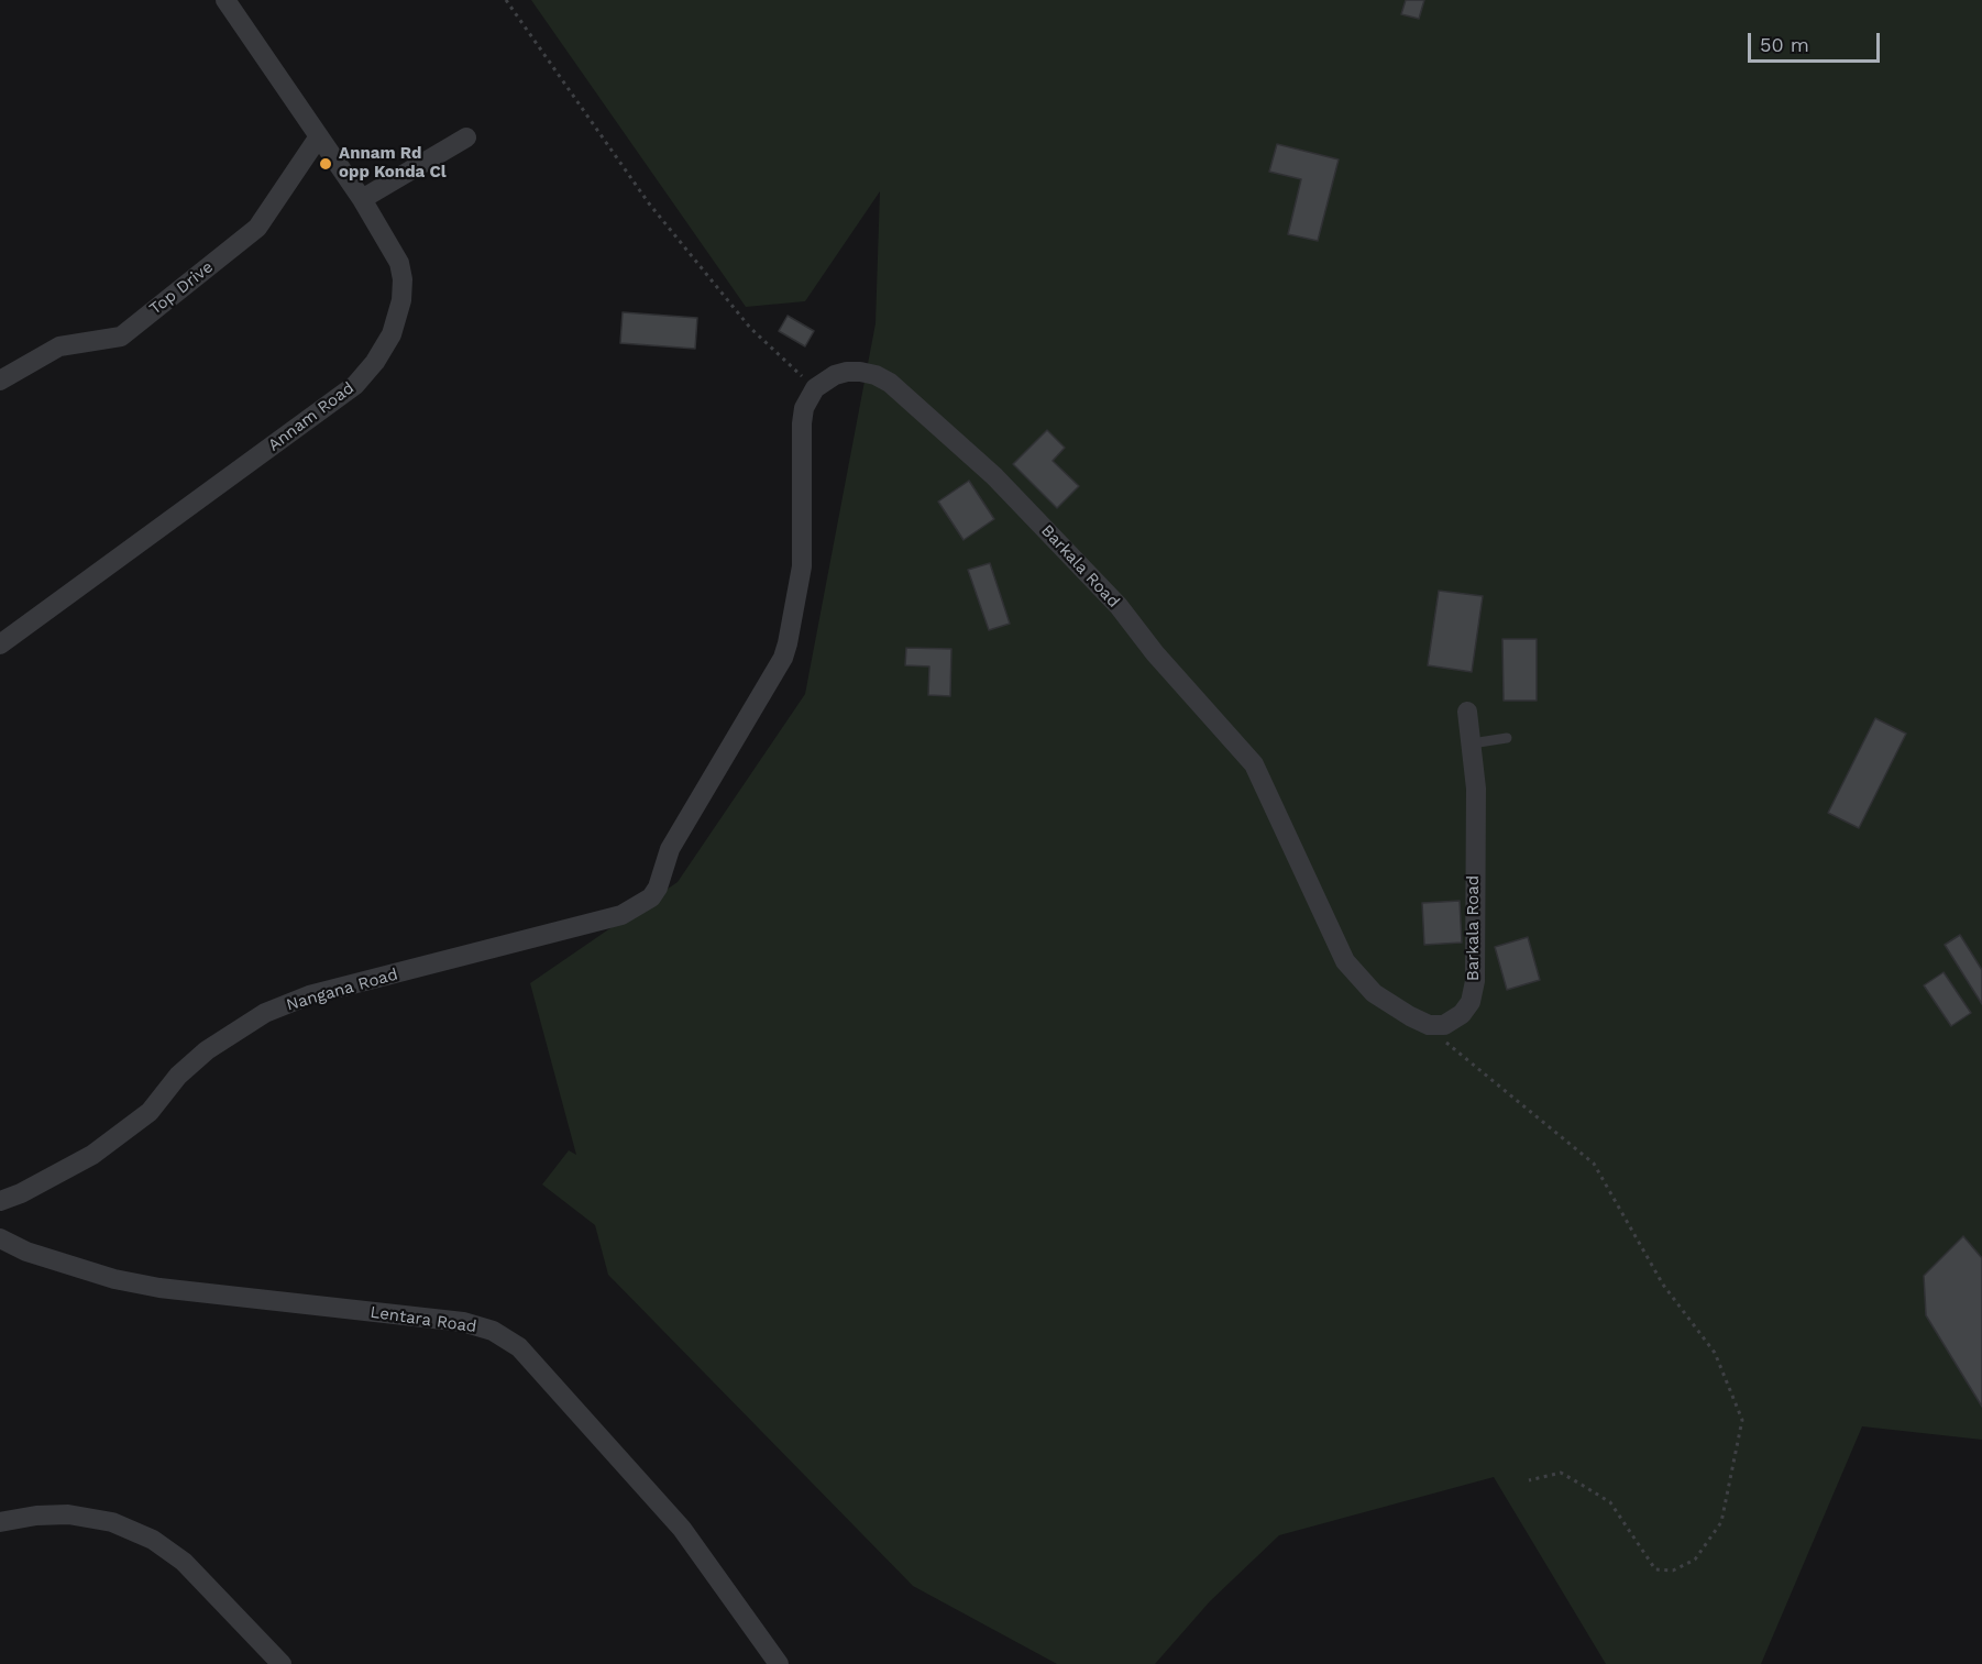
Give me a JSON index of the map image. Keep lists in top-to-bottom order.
{
  "streets": {
    "street": [
      "Top Drive",
      "Annam Road",
      "Barkala Road",
      "Nangana Road",
      "Lentara Road"
    ]
  },
  "crossings": [
    ["Top Drive", "Annam Road"],
    ["Barkala Road", "Nangana Road"]
  ],
  "places": ["Annam Rd opp Konda Cl"],
  "scale_bar": "50 m"
}
